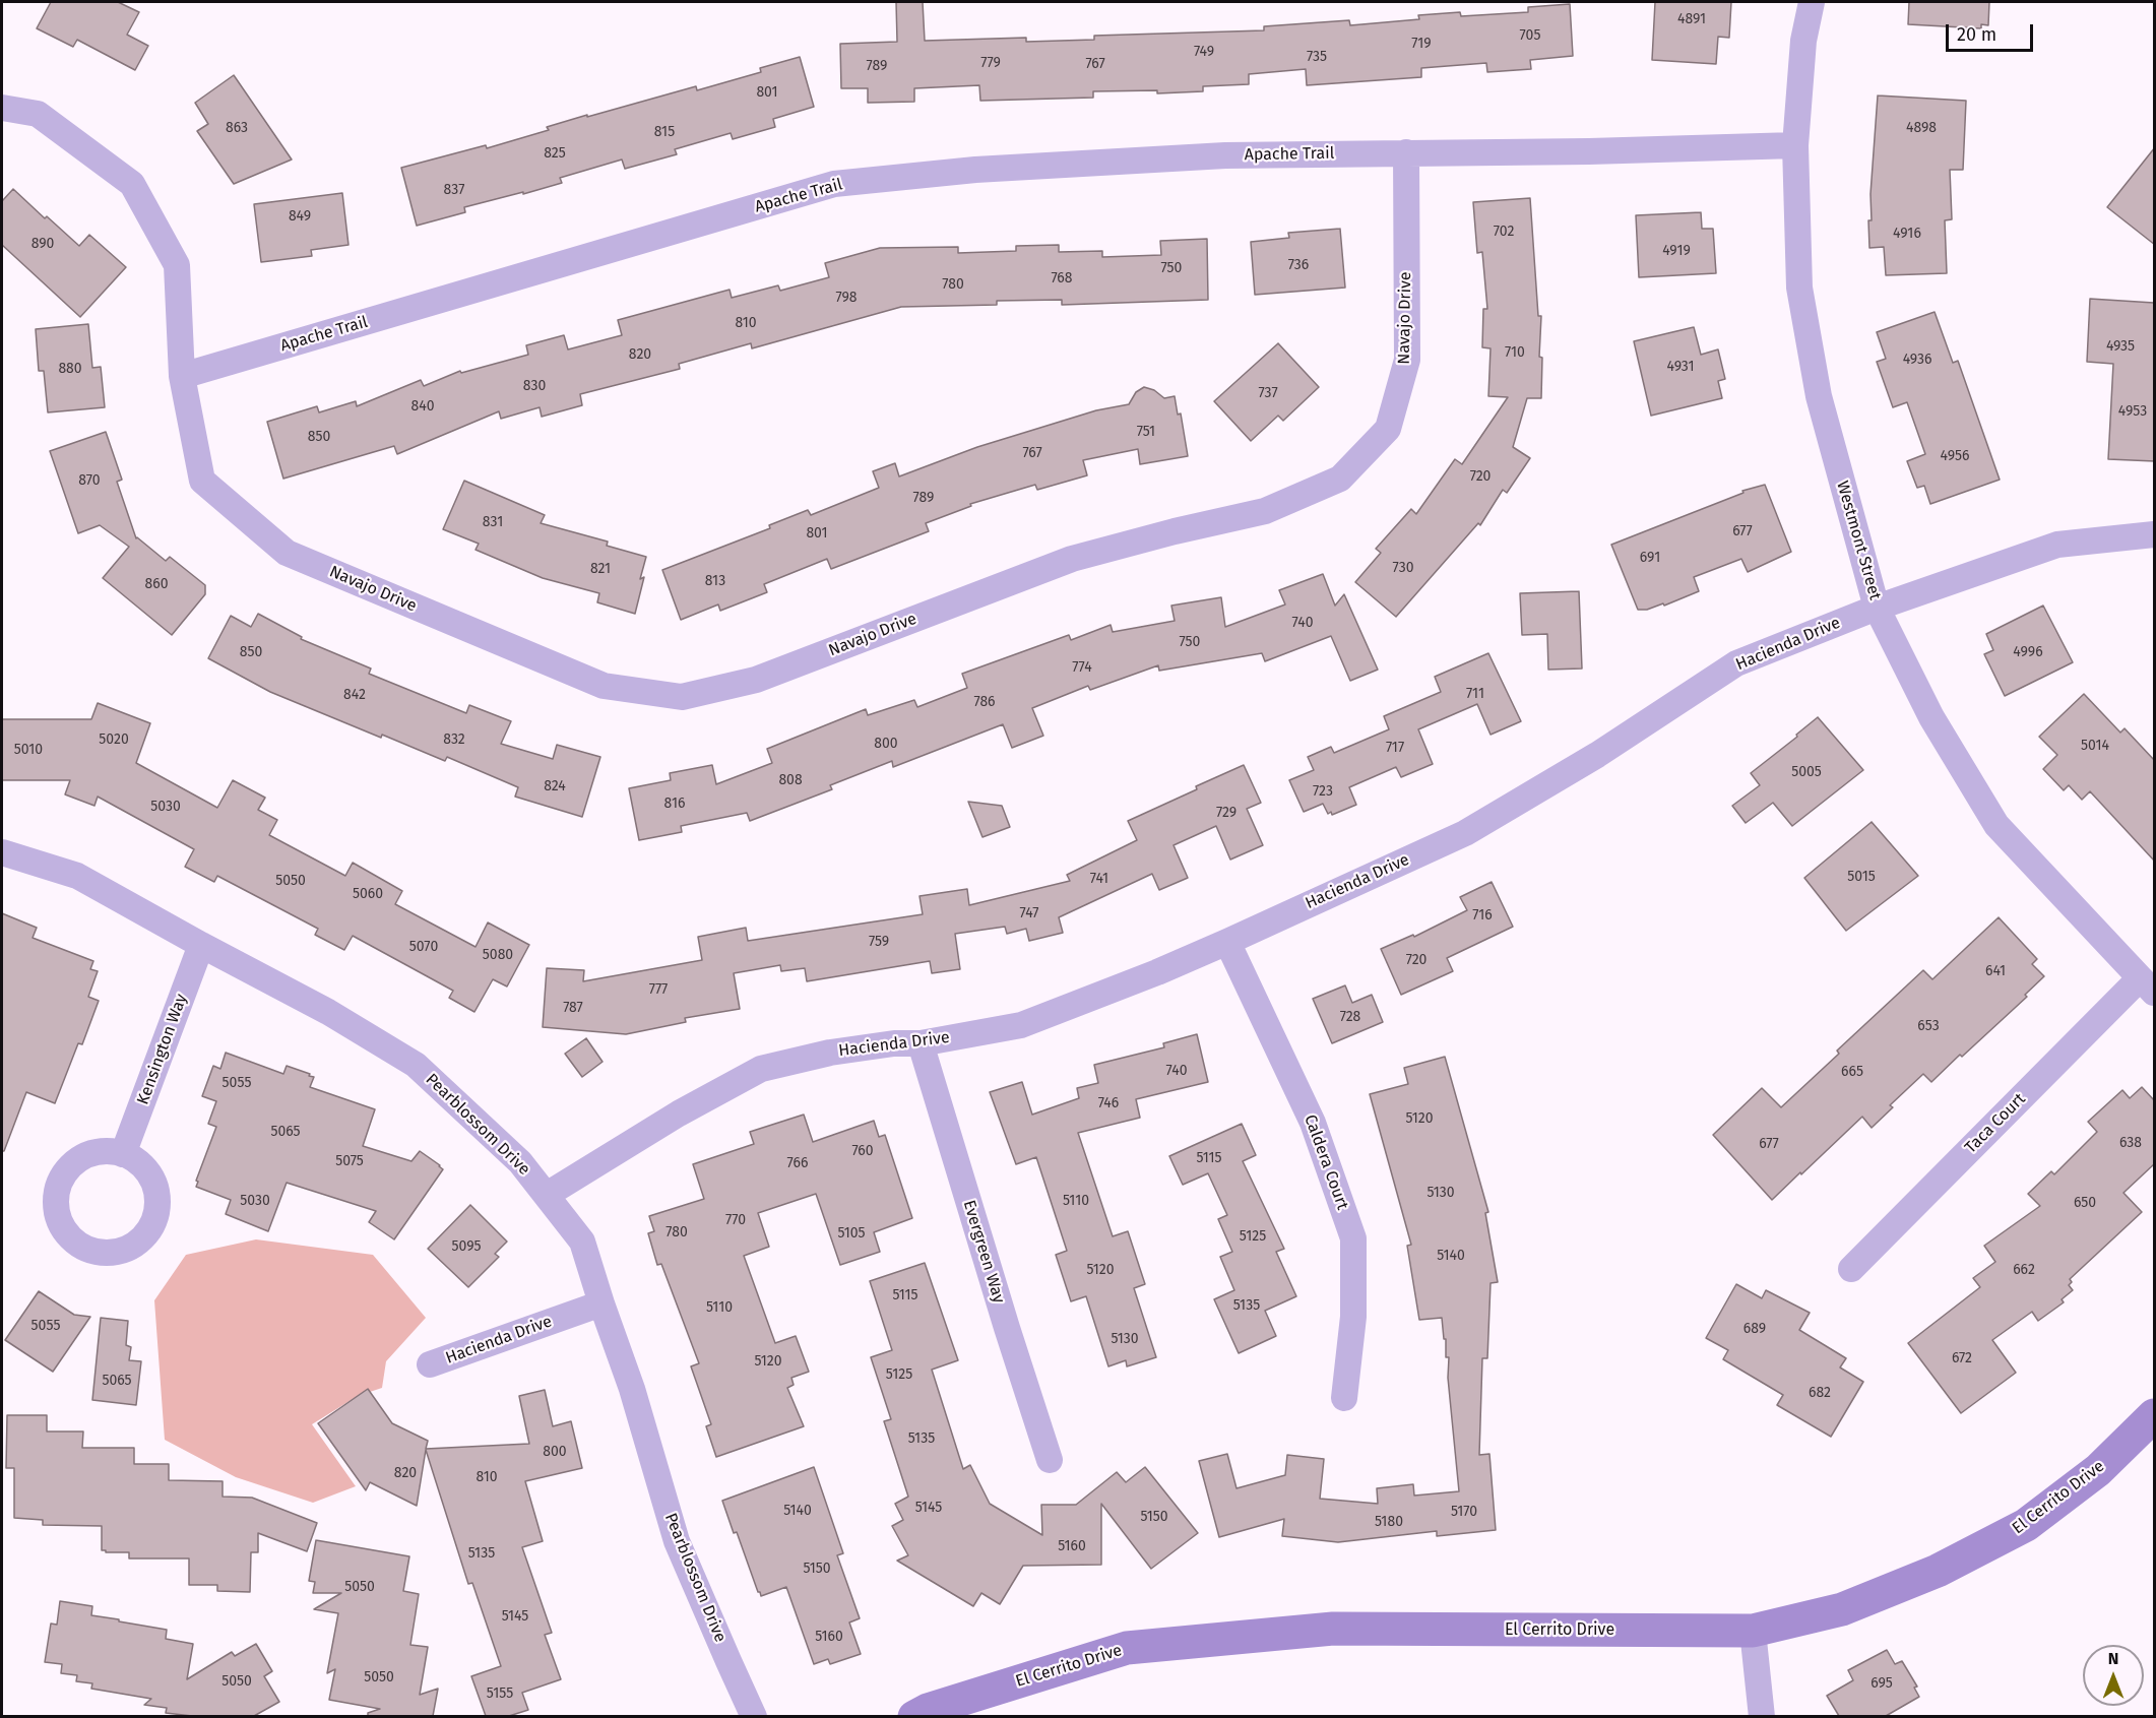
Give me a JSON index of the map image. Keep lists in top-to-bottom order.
{
  "streets": {
    "street": [
      "Apache Trail",
      "Navajo Drive",
      "Westmont Street",
      "Hacienda Drive",
      "Kensington Way",
      "Taca Court",
      "Pearblossom Drive",
      "Caldera Court",
      "Evergreen Way",
      "El Cerrito Drive"
    ]
  },
  "crossings": [
    ["Apache Trail", "Navajo Drive"],
    ["Apache Trail", "Westmont Street"],
    ["Westmont Street", "Hacienda Drive"],
    ["Westmont Street", "Taca Court"],
    ["Hacienda Drive", "Pearblossom Drive"],
    ["Hacienda Drive", "Caldera Court"],
    ["Hacienda Drive", "Evergreen Way"],
    ["Kensington Way", "Pearblossom Drive"]
  ],
  "house_numbers": [
    "4891",
    "705",
    "719",
    "749",
    "735",
    "779",
    "767",
    "789",
    "801",
    "863",
    "4898",
    "815",
    "825",
    "837",
    "849",
    "702",
    "4916",
    "890",
    "4919",
    "736",
    "750",
    "768",
    "780",
    "798",
    "810",
    "4935",
    "710",
    "820",
    "4936",
    "4931",
    "880",
    "830",
    "737",
    "840",
    "4953",
    "751",
    "850",
    "767",
    "4956",
    "720",
    "870",
    "789",
    "831",
    "677",
    "801",
    "691",
    "730",
    "821",
    "813",
    "860",
    "740",
    "750",
    "850",
    "4996",
    "774",
    "711",
    "842",
    "786",
    "5020",
    "832",
    "800",
    "5014",
    "717",
    "5010",
    "5005",
    "808",
    "824",
    "723",
    "816",
    "5030",
    "729",
    "5015",
    "741",
    "5050",
    "5060",
    "747",
    "716",
    "759",
    "5070",
    "5080",
    "720",
    "641",
    "777",
    "787",
    "728",
    "653",
    "740",
    "665",
    "5055",
    "746",
    "5120",
    "5065",
    "638",
    "677",
    "760",
    "5115",
    "5075",
    "766",
    "5130",
    "5030",
    "5110",
    "650",
    "770",
    "780",
    "5105",
    "5125",
    "5095",
    "5140",
    "5120",
    "662",
    "5115",
    "5135",
    "5110",
    "5055",
    "689",
    "5130",
    "672",
    "5120",
    "5125",
    "5065",
    "682",
    "5135",
    "800",
    "820",
    "810",
    "5145",
    "5140",
    "5170",
    "5150",
    "5180",
    "5160",
    "5135",
    "5150",
    "5050",
    "5145",
    "5160",
    "5050",
    "5050",
    "695",
    "5155"
  ],
  "scale_bar": "20 m",
  "north": "top"
}
